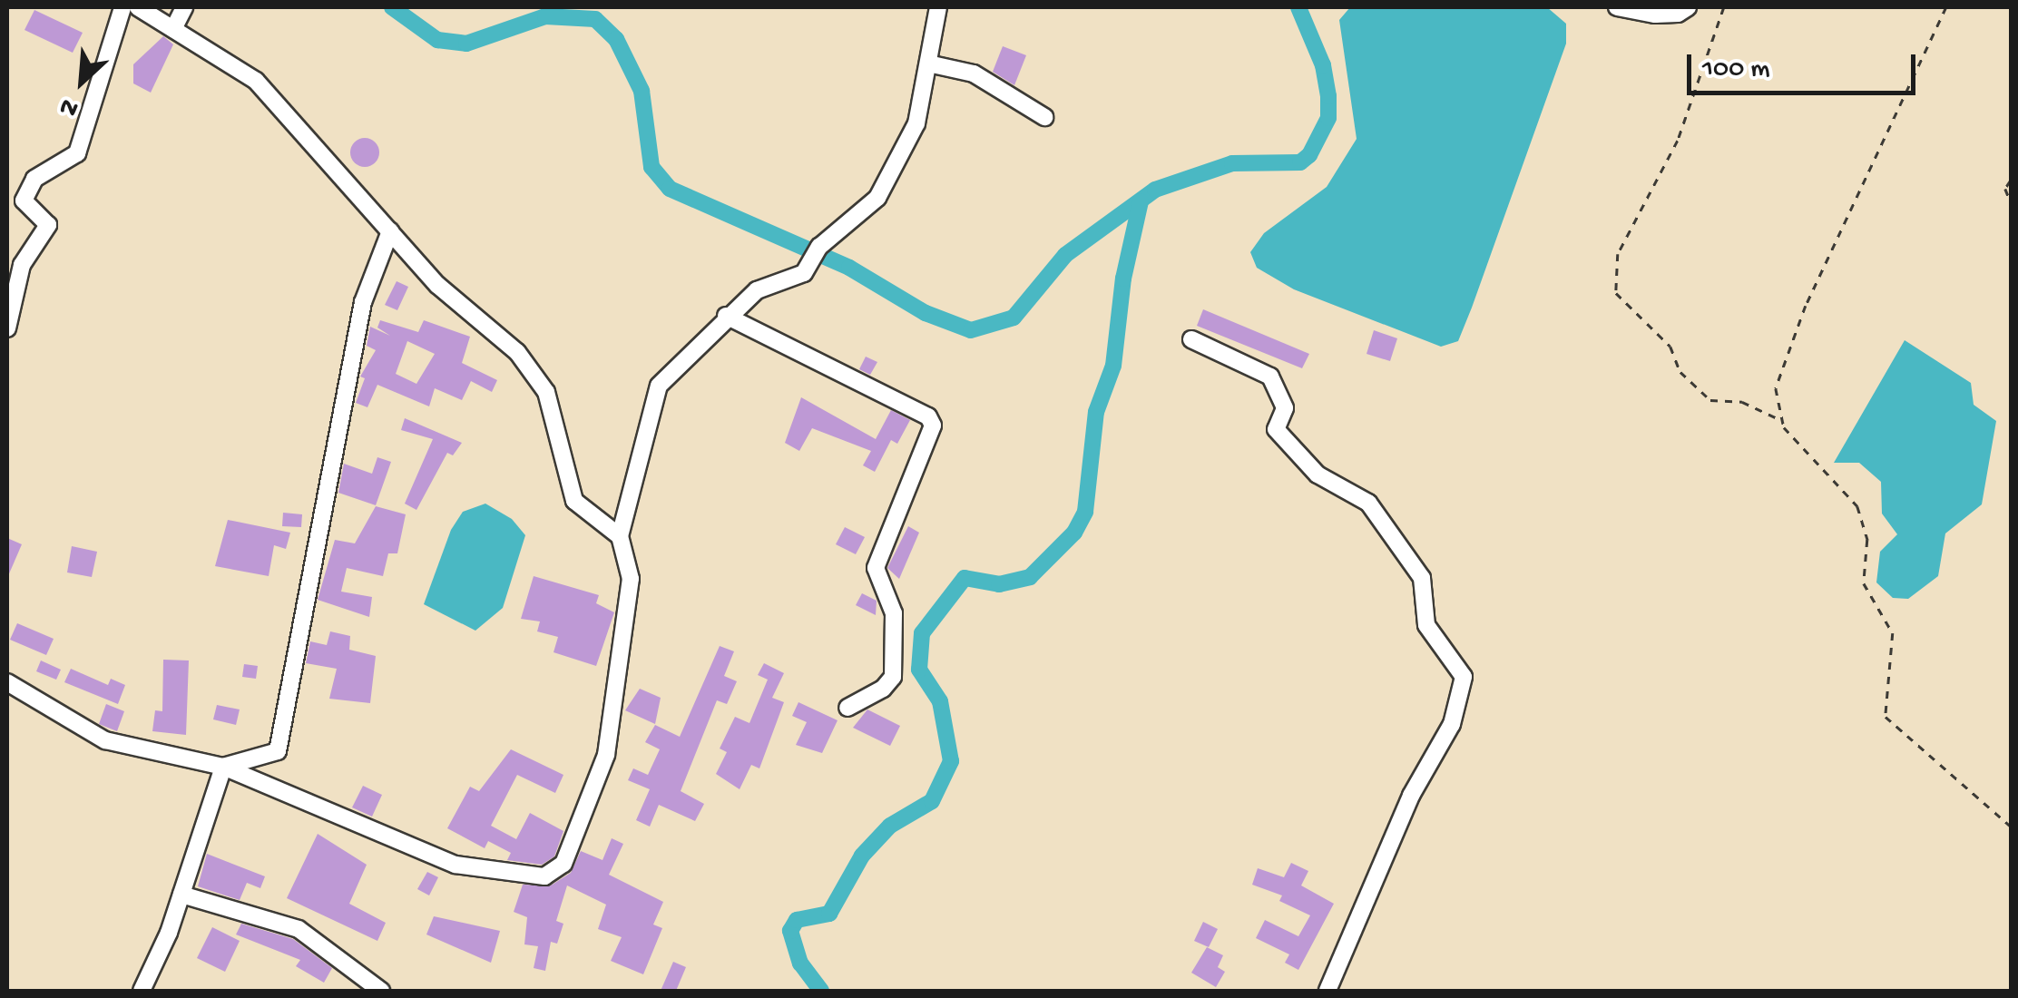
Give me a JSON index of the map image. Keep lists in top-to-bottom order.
{
  "scale_bar": "100 m",
  "north": "bottom left"
}
